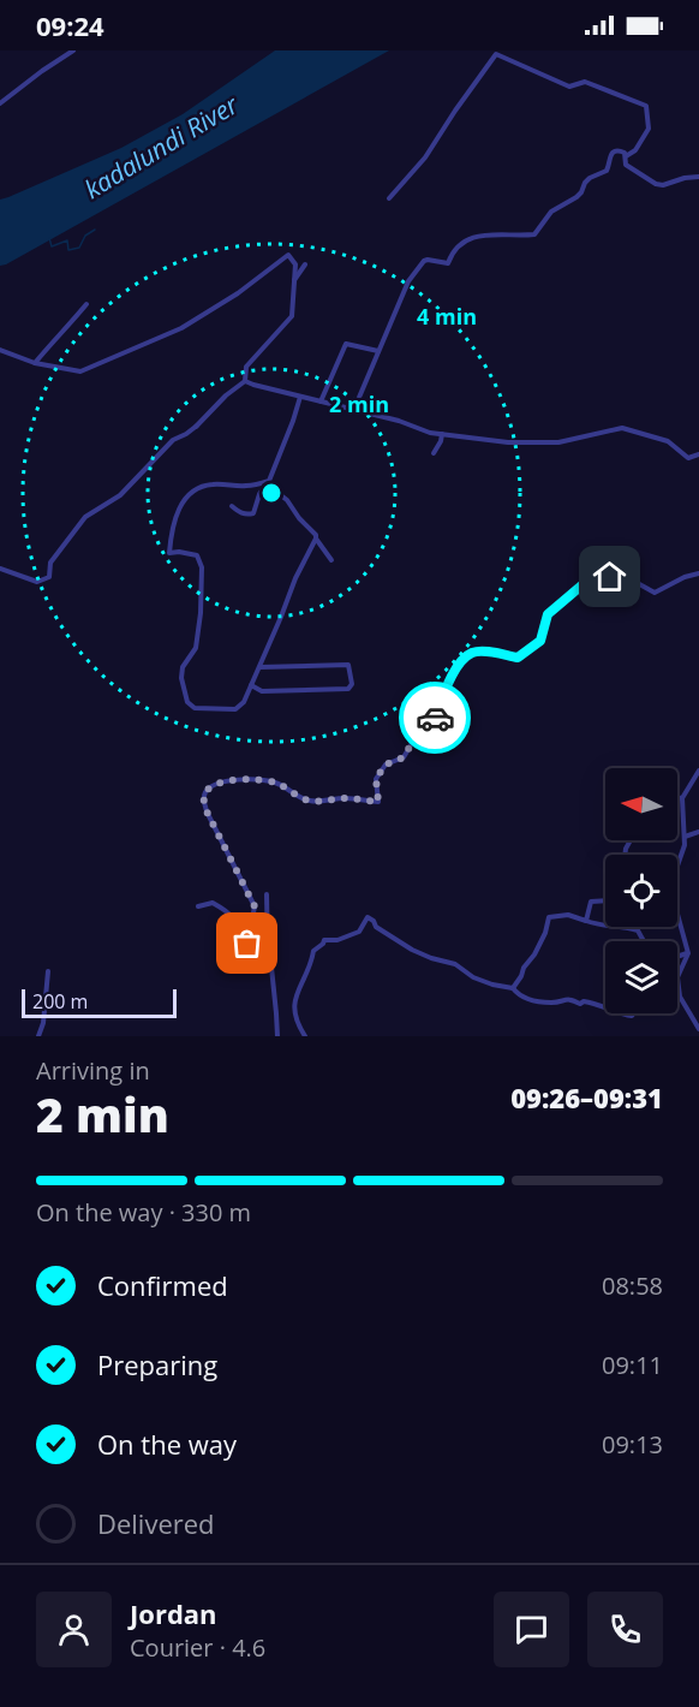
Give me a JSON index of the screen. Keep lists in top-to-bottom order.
{
  "water": ["kadalundi River"],
  "scale_bar": "200 m",
  "north": "left",
  "page": {
    "status": "09:24",
    "scale": "200 m",
    "heading": ["2 min", "Arriving in", "09:26–09:31"],
    "panel": ["Jordan", "Courier · 4.6"],
    "bar": "On the way · 330 m",
    "list": [
      ["Confirmed", "08:58"],
      ["Preparing", "09:11"],
      ["On the way", "09:13"],
      "Delivered"
    ]
  },
  "rings": ["4 min", "2 min"]
}
